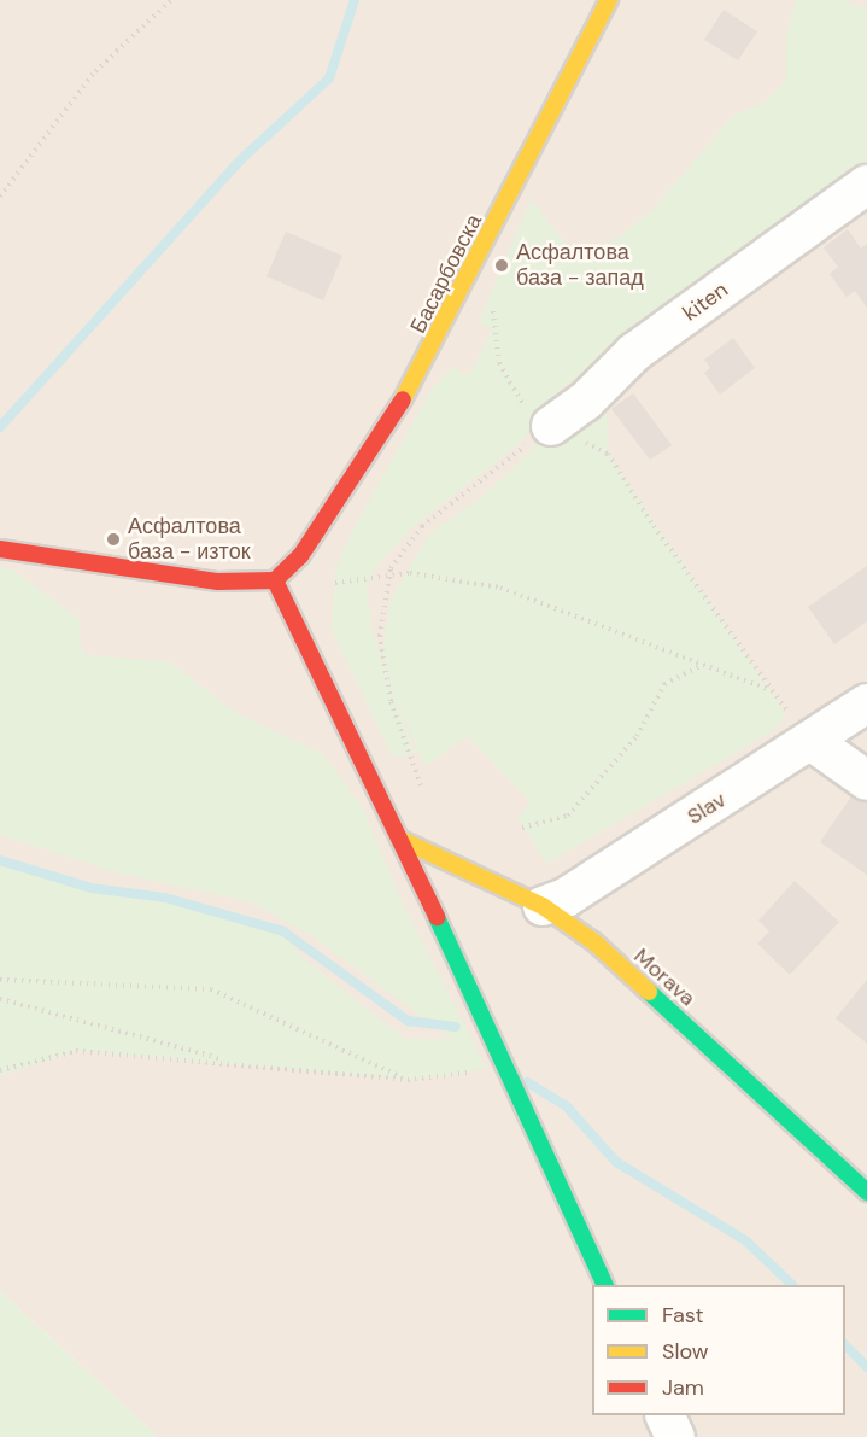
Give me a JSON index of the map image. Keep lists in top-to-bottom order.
{
  "streets": {
    "street": [
      "Басарбовска",
      "kiten",
      "Slav",
      "Morava"
    ]
  },
  "crossings": [
    ["Slav", "Morava"]
  ],
  "places": ["Асфалтова база - запад", "Асфалтова база - изток"],
  "legend": ["Fast", "Slow", "Jam"]
}
